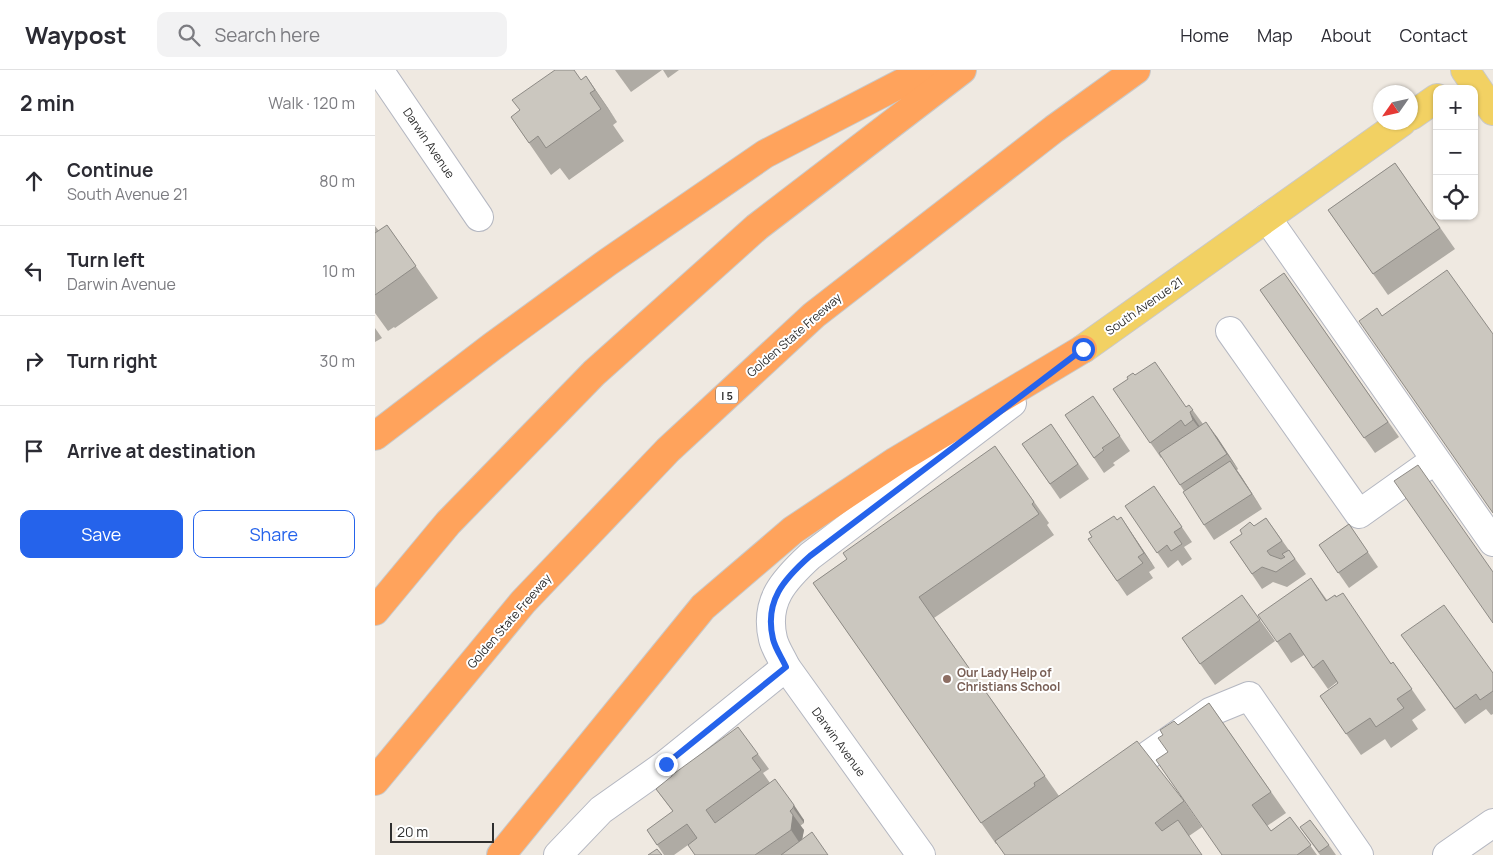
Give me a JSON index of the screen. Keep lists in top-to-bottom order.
{
  "streets": {
    "highway": ["Golden State Freeway", "I 5"],
    "main road": ["South Avenue 21"],
    "street": ["Darwin Avenue"]
  },
  "crossings": [
    ["Darwin Avenue", "South Avenue 21"]
  ],
  "places": ["Our Lady Help of Christians School"],
  "scale_bar": "20 m",
  "north": "bottom left",
  "page": {
    "header": "Waypost",
    "search": "Search here",
    "nav": [
      "Home",
      "Map",
      "About",
      "Contact"
    ],
    "heading": ["2 min", "Walk · 120 m"],
    "map_buttons": ["+", "−"],
    "list": [
      ["Continue", "South Avenue 21", "80 m"],
      ["Turn left", "Darwin Avenue", "10 m"],
      ["Turn right", "30 m"],
      "Arrive at destination"
    ],
    "buttons": ["Save", "Share"],
    "scale": "20 m"
  }
}
